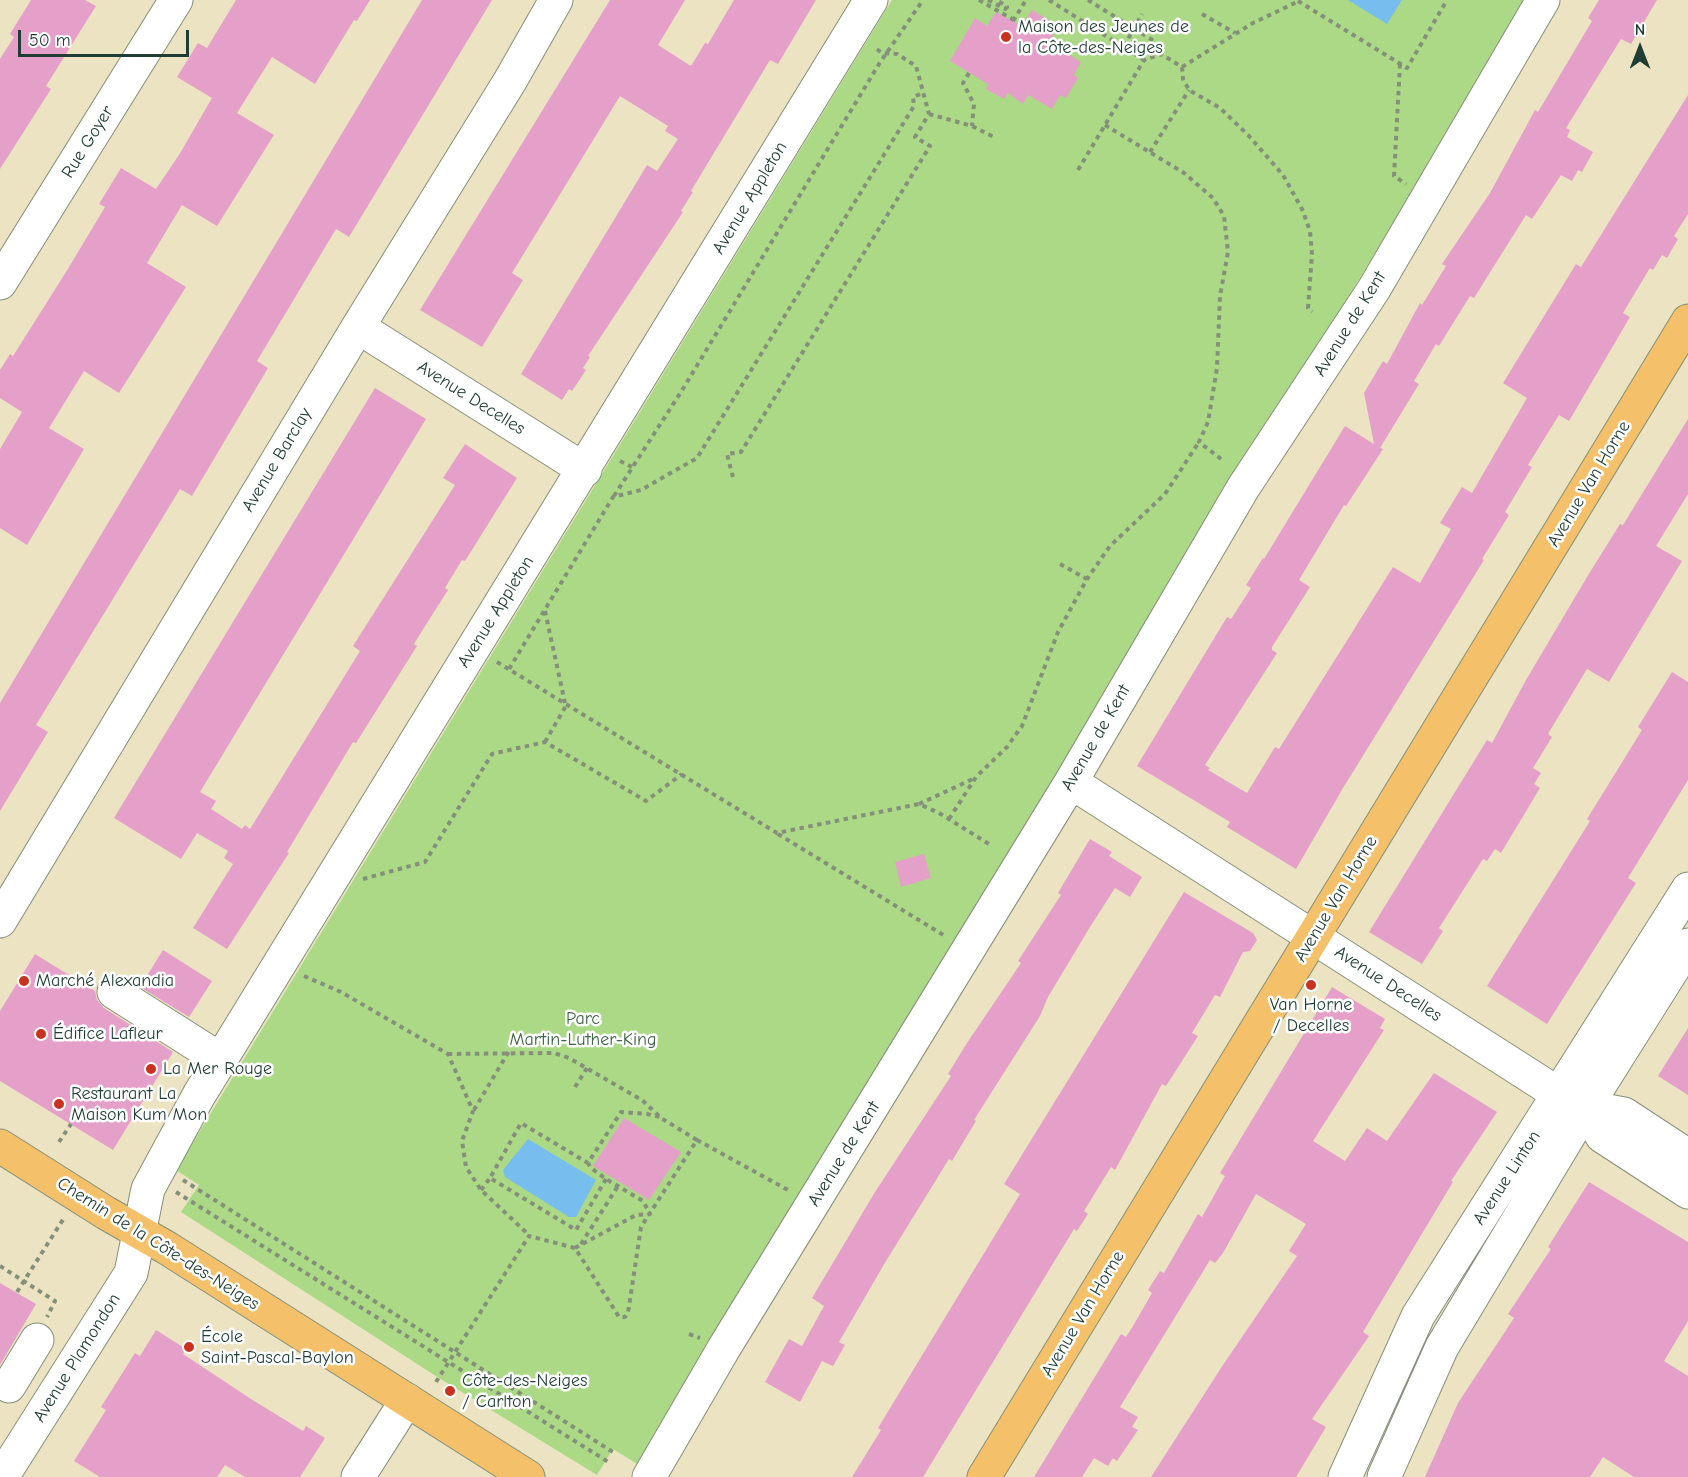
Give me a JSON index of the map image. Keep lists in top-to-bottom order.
{
  "streets": {
    "main road": ["Avenue Van Horne", "Chemin de la Côte-des-Neiges"],
    "street": [
      "Rue Goyer",
      "Avenue Appleton",
      "Avenue de Kent",
      "Avenue Decelles",
      "Avenue Barclay",
      "Avenue Linton",
      "Avenue Plamondon"
    ]
  },
  "crossings": [
    ["Avenue Appleton", "Avenue Decelles"],
    ["Avenue Appleton", "Chemin de la Côte-des-Neiges"],
    ["Avenue Appleton", "Avenue Plamondon"],
    ["Avenue de Kent", "Avenue Decelles"],
    ["Avenue Decelles", "Avenue Barclay"],
    ["Avenue Decelles", "Avenue Van Horne"],
    ["Avenue Decelles", "Avenue Linton"],
    ["Chemin de la Côte-des-Neiges", "Avenue Plamondon"]
  ],
  "parks": ["Parc Martin-Luther-King"],
  "places": [
    "Maison des Jeunes de la Côte-des-Neiges",
    "Marché Alexandia",
    "Van Horne / Decelles",
    "Édifice Lafleur",
    "La Mer Rouge",
    "Restaurant La Maison Kum Mon",
    "École Saint-Pascal-Baylon",
    "Côte-des-Neiges / Carlton"
  ],
  "scale_bar": "50 m",
  "north": "top"
}
